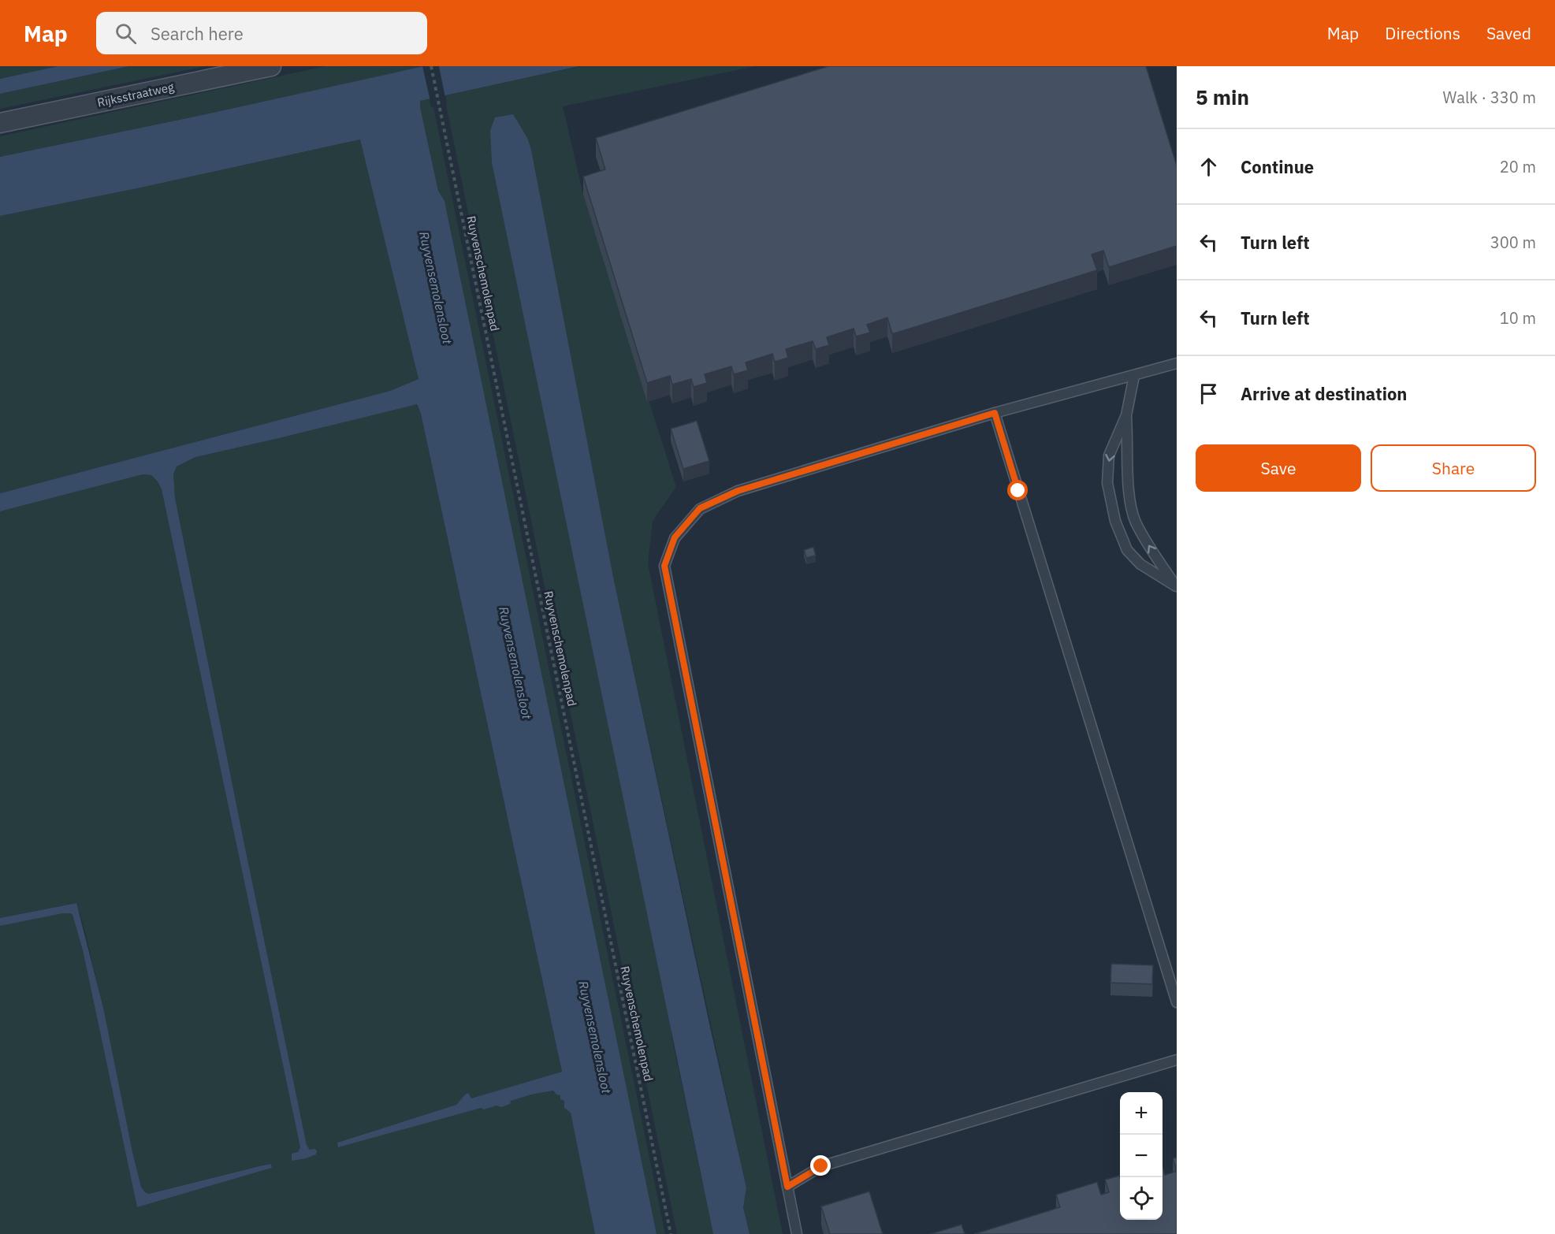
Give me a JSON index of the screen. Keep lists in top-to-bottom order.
{
  "streets": {
    "street": ["Rijksstraatweg"],
    "path": ["Ruyvenschemolenpad"]
  },
  "water": ["Ruyvensemolensloot"],
  "page": {
    "header": "Map",
    "search": "Search here",
    "nav": ["Map", "Directions", "Saved"],
    "heading": ["5 min", "Walk · 330 m"],
    "list": [
      ["Continue", "20 m"],
      ["Turn left", "300 m"],
      ["Turn left", "10 m"],
      "Arrive at destination"
    ],
    "buttons": ["Save", "Share"],
    "map_buttons": ["+", "−"]
  }
}
